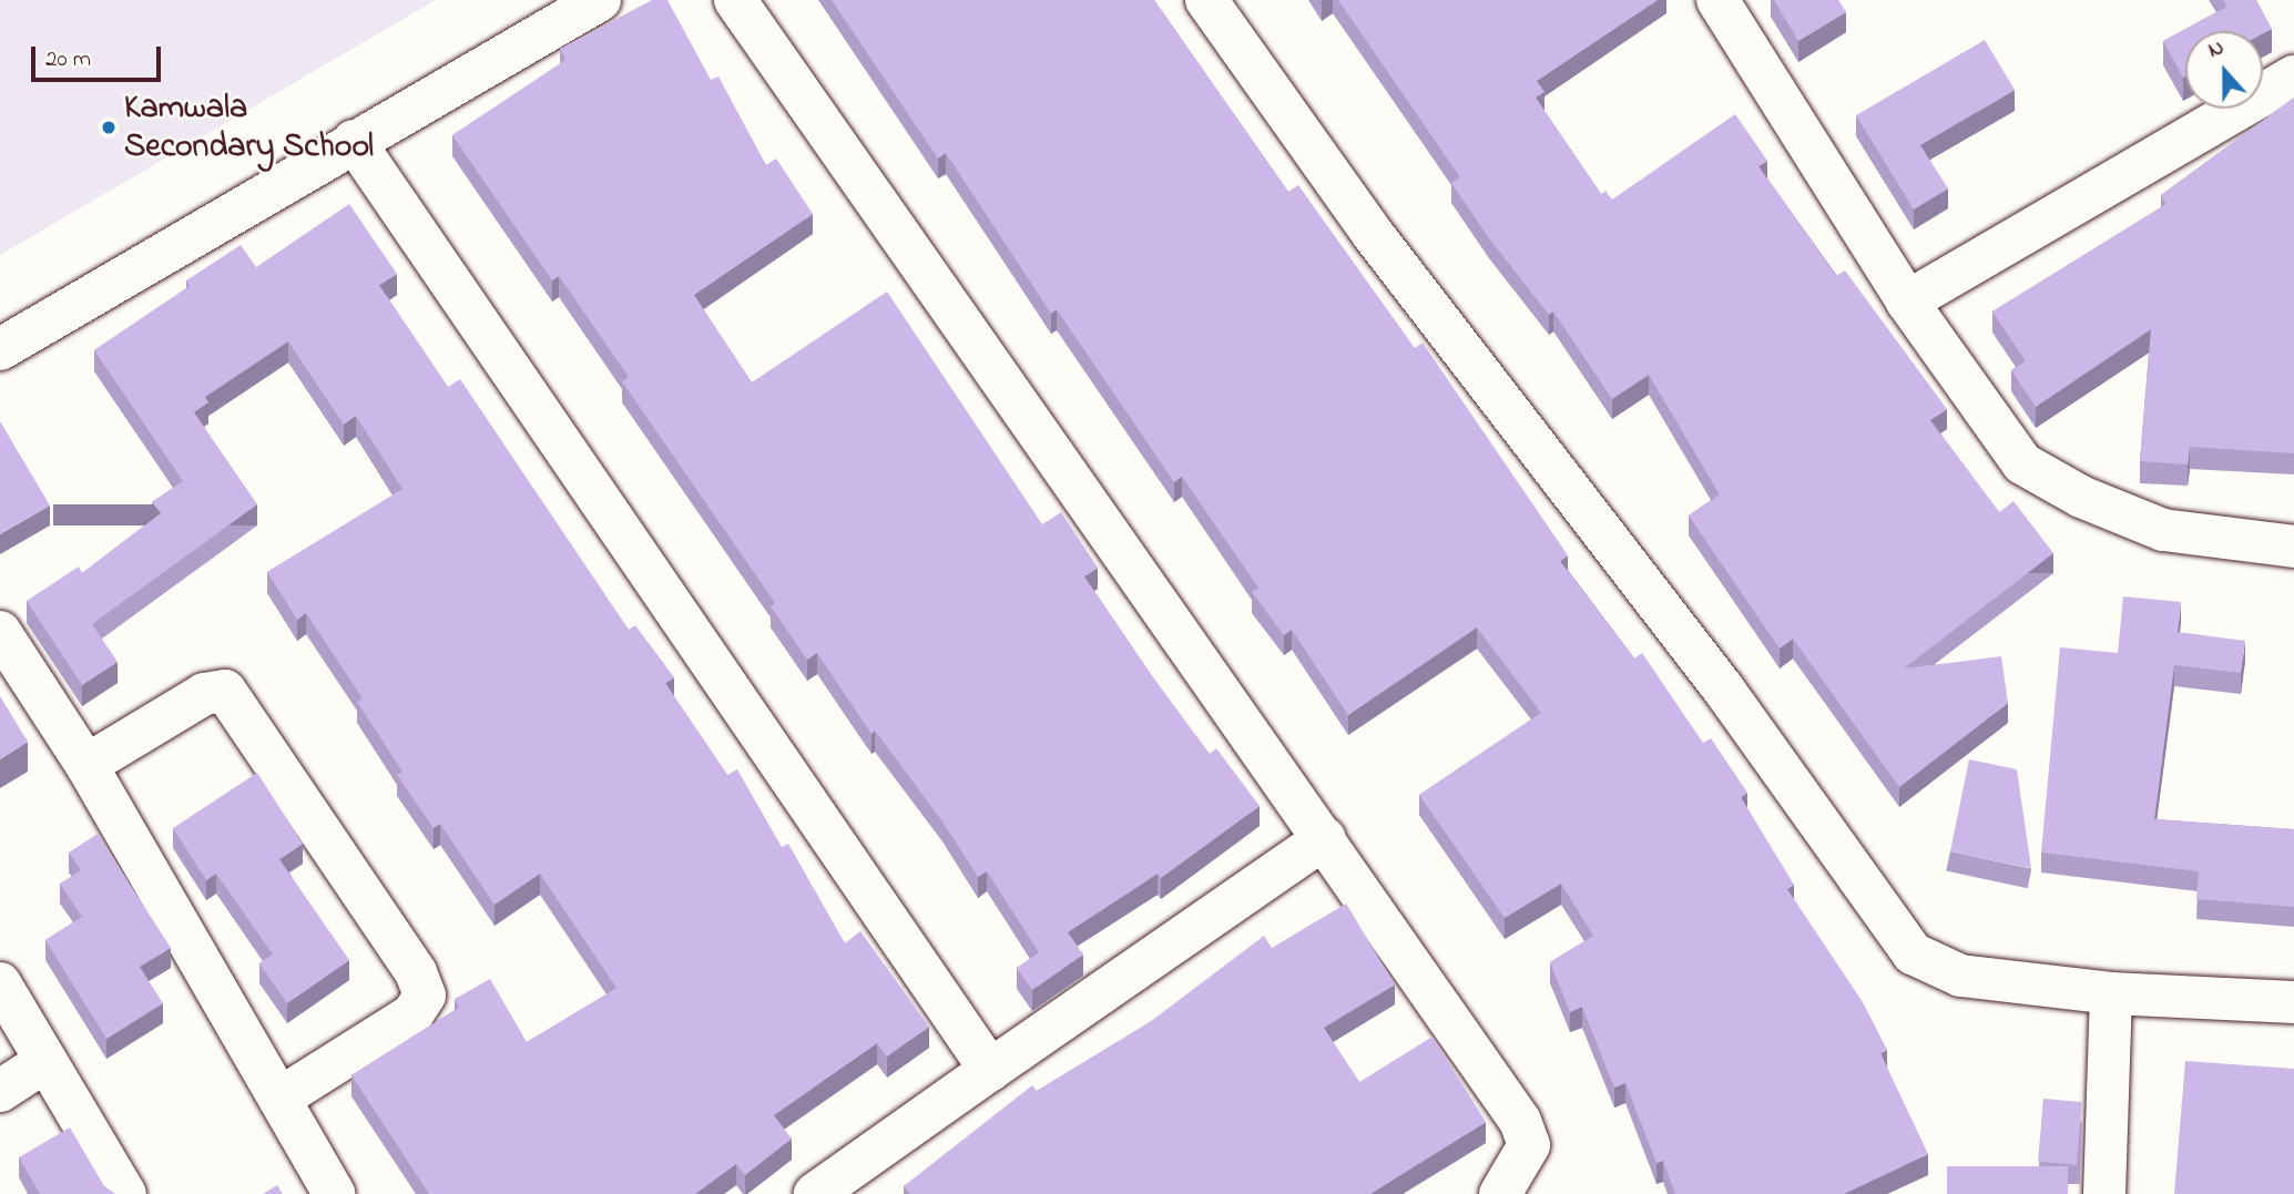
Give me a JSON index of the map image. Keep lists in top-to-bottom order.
{
  "places": ["Kamwala Secondary School"],
  "scale_bar": "20 m",
  "north": "top"
}
